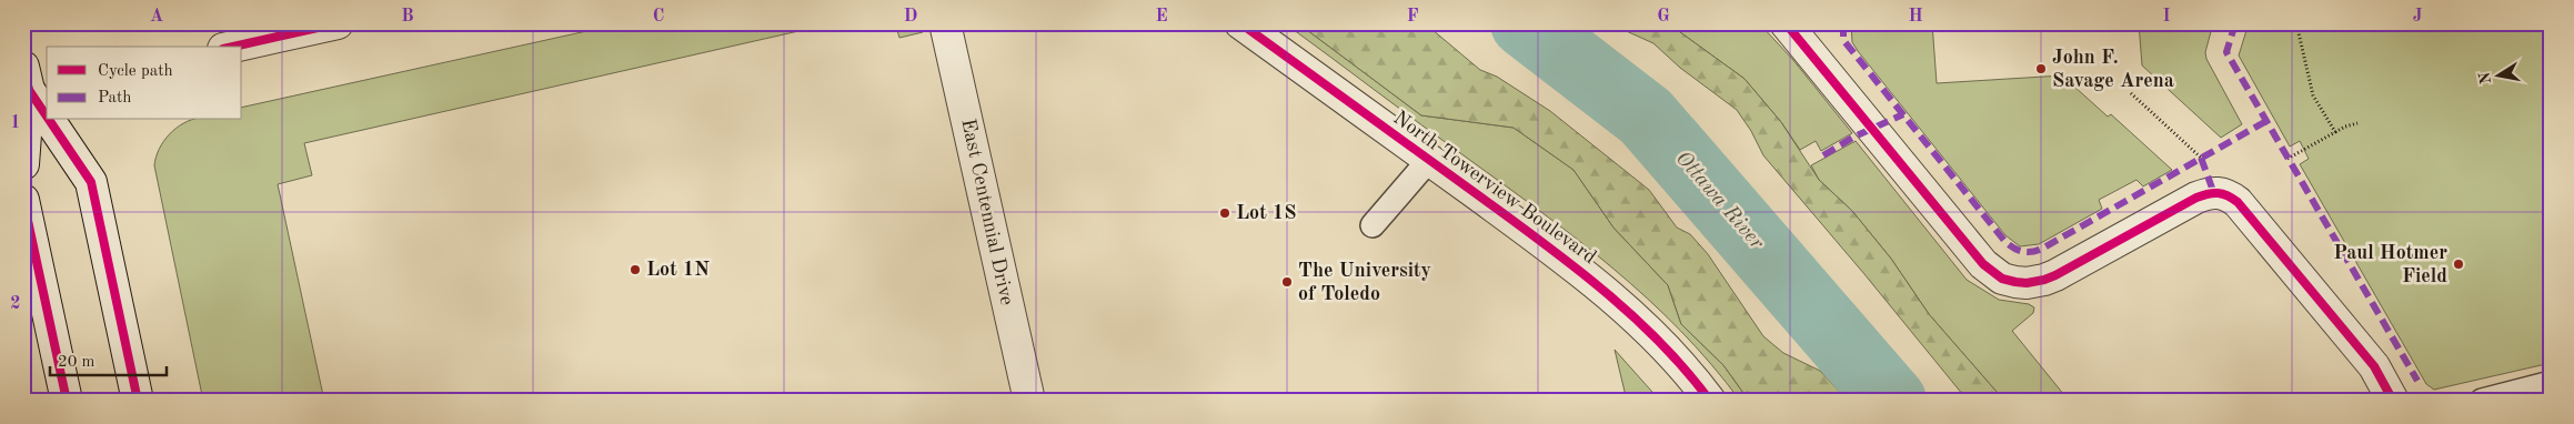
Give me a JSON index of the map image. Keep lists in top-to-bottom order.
{
  "streets": {
    "street": ["North Towerview Boulevard", "East Centennial Drive"]
  },
  "water": ["Ottawa River"],
  "places": [
    "John F. Savage Arena",
    "Lot 1S",
    "Paul Hotmer Field",
    "Lot 1N",
    "The University of Toledo"
  ],
  "legend": ["Cycle path", "Path"],
  "scale_bar": "20 m",
  "north": "left",
  "grid": {
    "columns": [
      "A",
      "B",
      "C",
      "D",
      "E",
      "F",
      "G",
      "H",
      "I",
      "J"
    ],
    "rows": ["1", "2"]
  }
}
